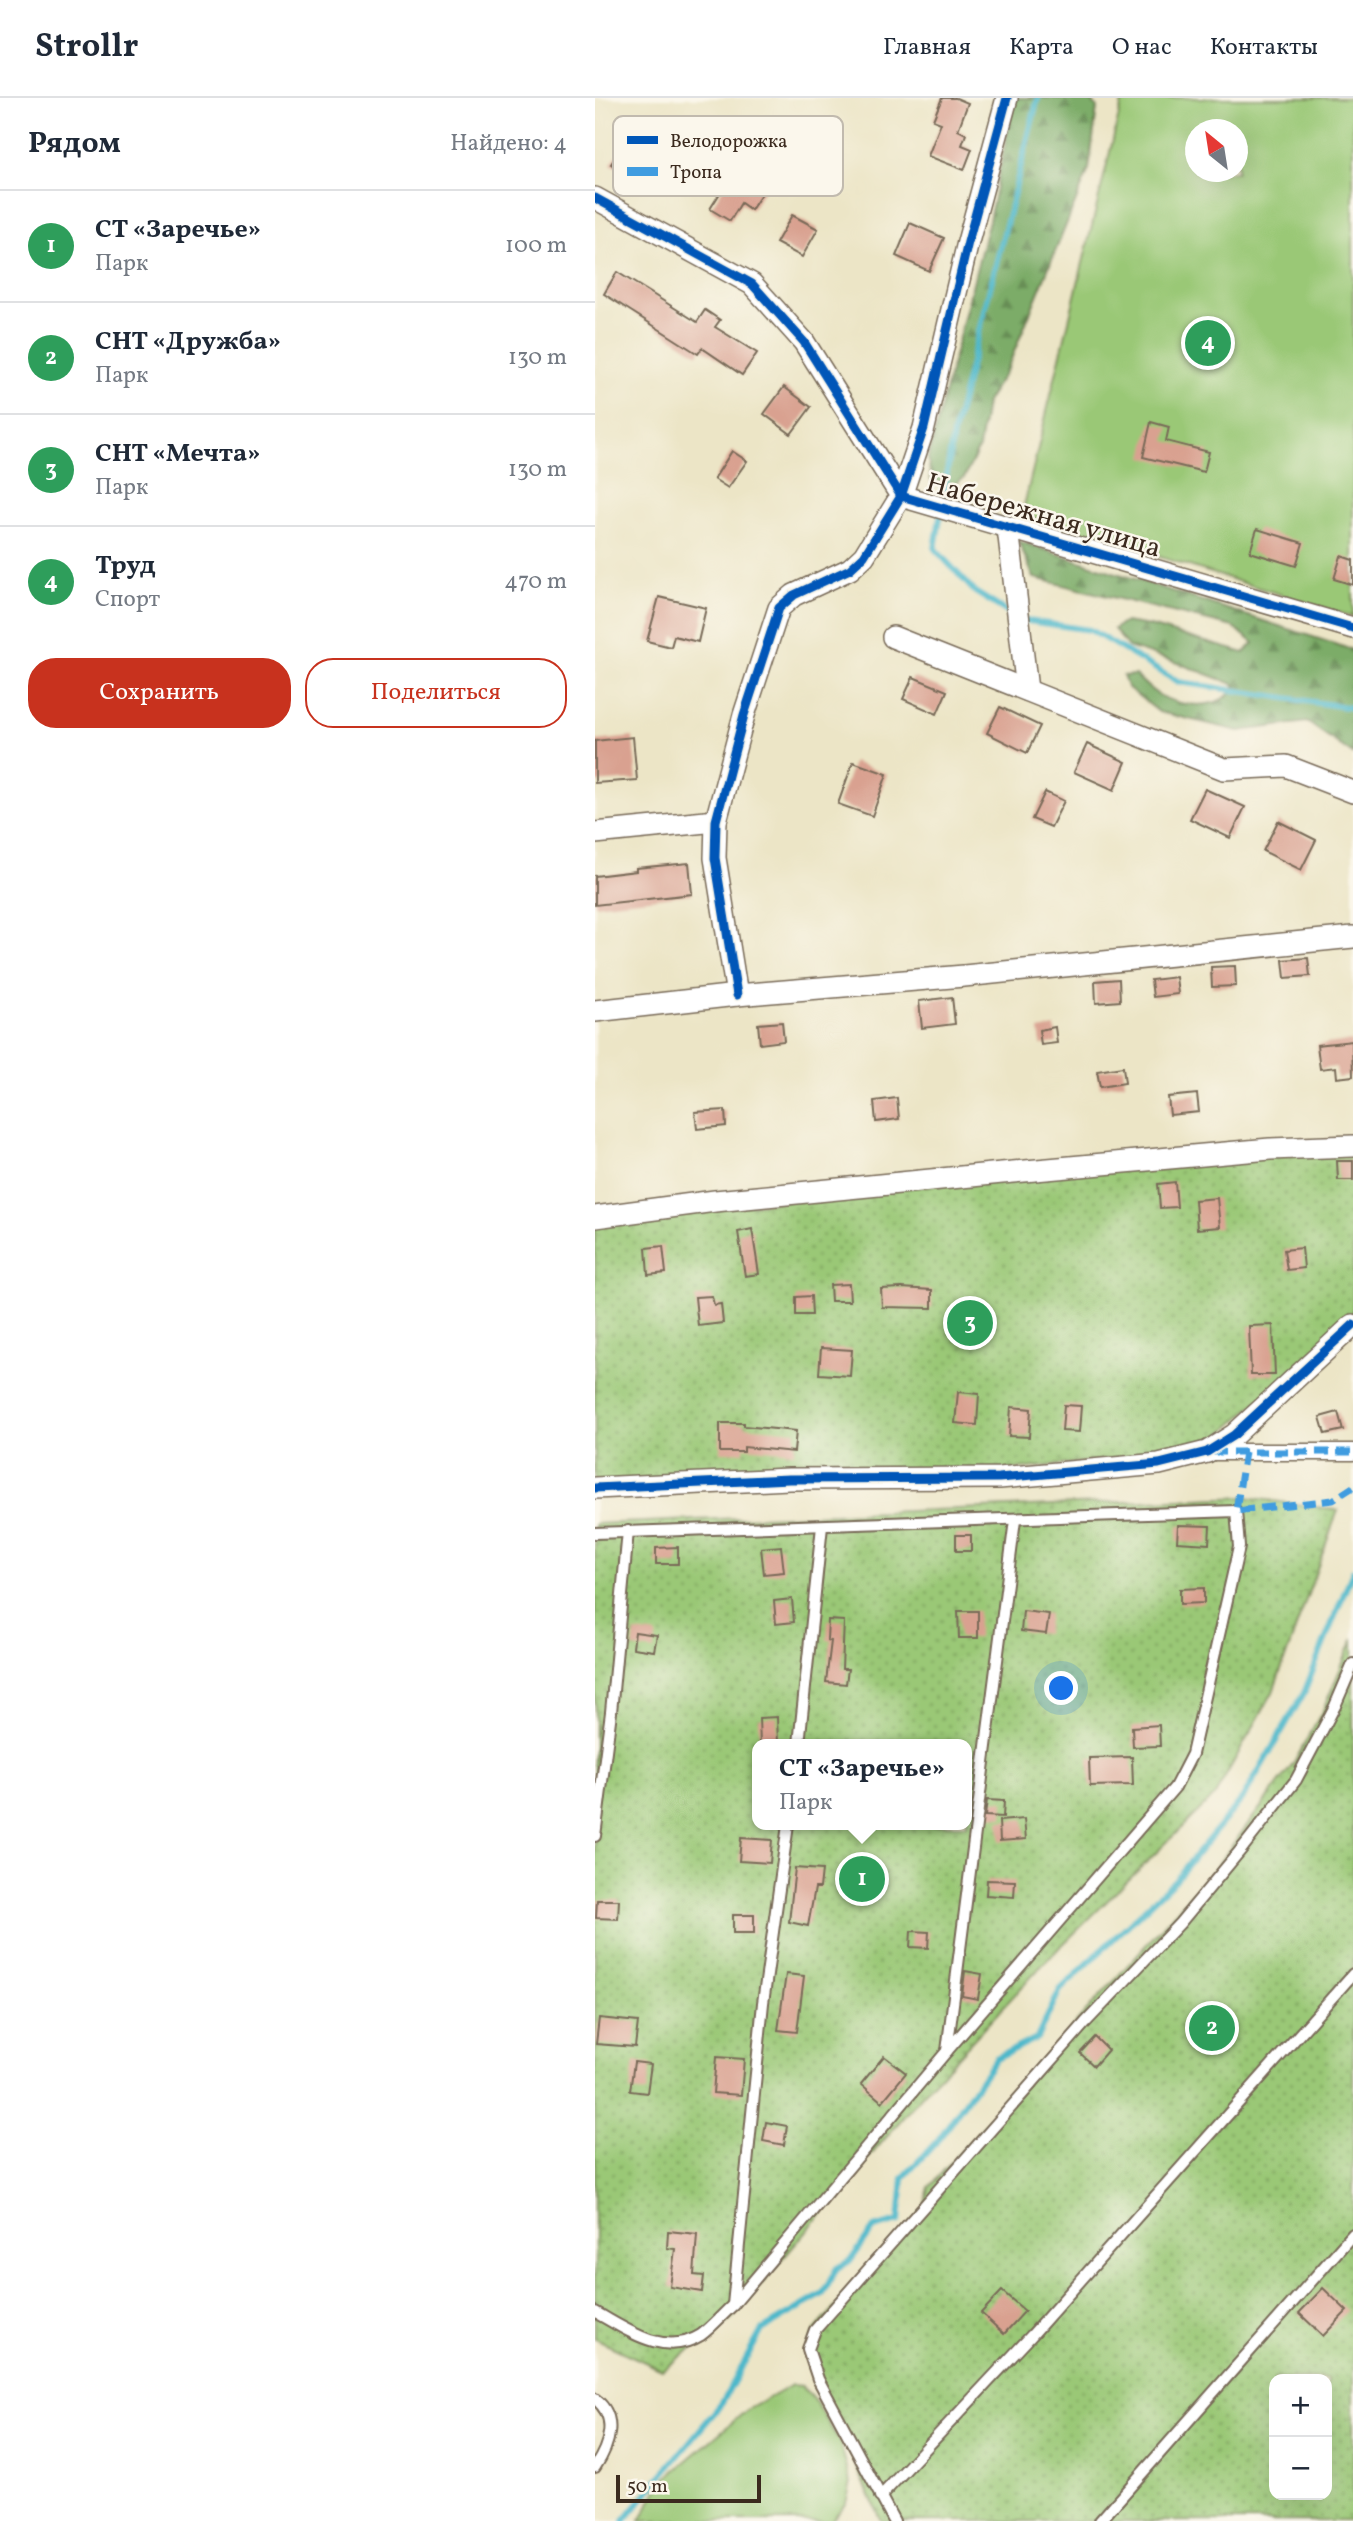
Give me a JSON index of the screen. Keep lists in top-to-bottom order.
{
  "streets": {
    "street": ["Набережная улица"]
  },
  "legend": ["Велодорожка", "Тропа"],
  "scale_bar": "50 m",
  "north": "top left",
  "page": {
    "header": "Strollr",
    "nav": [
      "Главная",
      "Карта",
      "О нас",
      "Контакты"
    ],
    "heading": ["Рядом", "Найдено: 4"],
    "list": [
      {
        "mark": "1",
        "name": "СТ «Заречье»",
        "note": "Парк",
        "value": "100 m"
      },
      {
        "mark": "2",
        "name": "СНТ «Дружба»",
        "note": "Парк",
        "value": "130 m"
      },
      {
        "mark": "3",
        "name": "СНТ «Мечта»",
        "note": "Парк",
        "value": "130 m"
      },
      {
        "mark": "4",
        "name": "Труд",
        "note": "Спорт",
        "value": "470 m"
      }
    ],
    "pins": [
      "4",
      "3",
      "1",
      "2"
    ],
    "buttons": ["Сохранить", "Поделиться"],
    "popup": ["СТ «Заречье»", "Парк"],
    "map_buttons": ["+", "−"],
    "scale": "50 m"
  }
}
